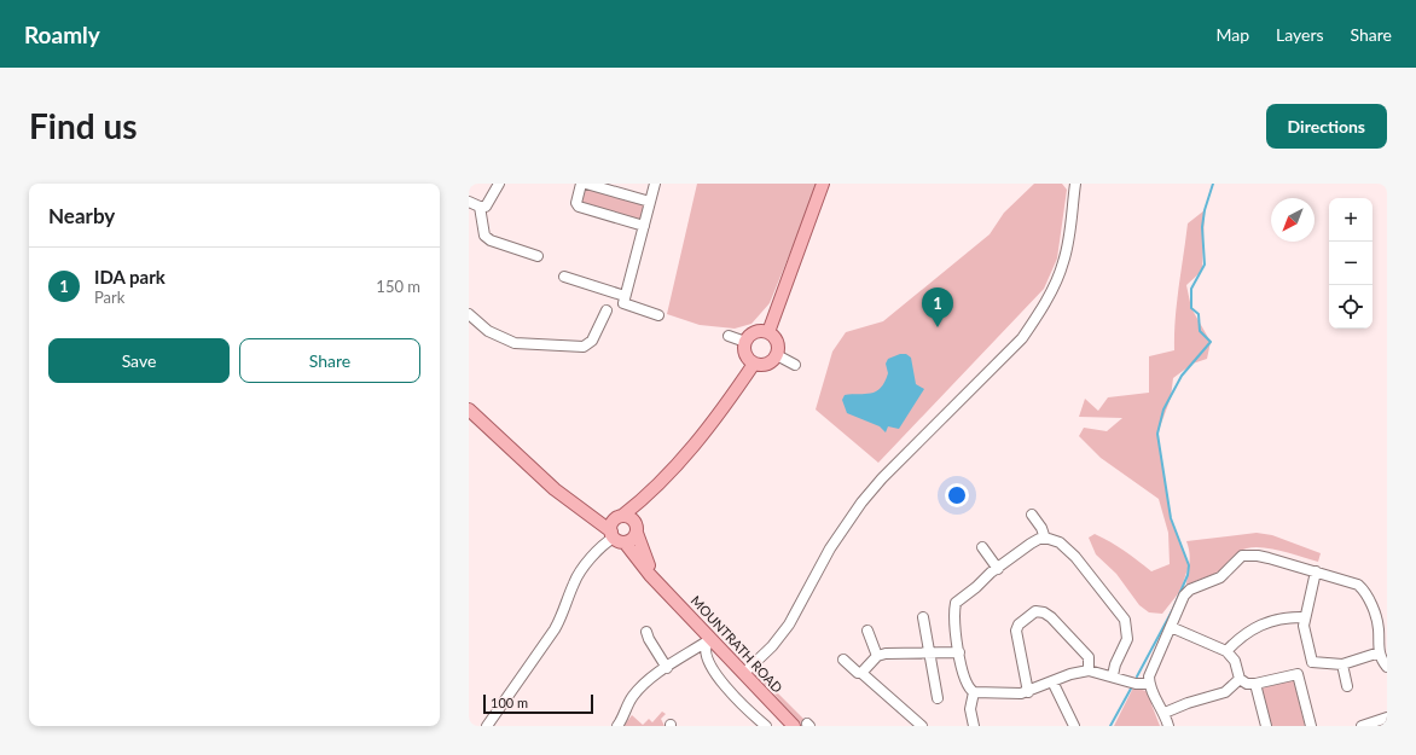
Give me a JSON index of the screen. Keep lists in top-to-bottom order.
{
  "streets": {
    "main road": ["MOUNTRATH ROAD"]
  },
  "scale_bar": "100 m",
  "north": "bottom left",
  "page": {
    "header": "Roamly",
    "nav": ["Map", "Layers", "Share"],
    "buttons": [
      "Directions",
      ["Save", "Share"]
    ],
    "title": "Find us",
    "heading": "Nearby",
    "map_buttons": ["+", "−"],
    "list": [
      {
        "mark": "1",
        "name": "IDA park",
        "note": "Park",
        "value": "150 m"
      }
    ],
    "pins": "1",
    "scale": "100 m"
  }
}
